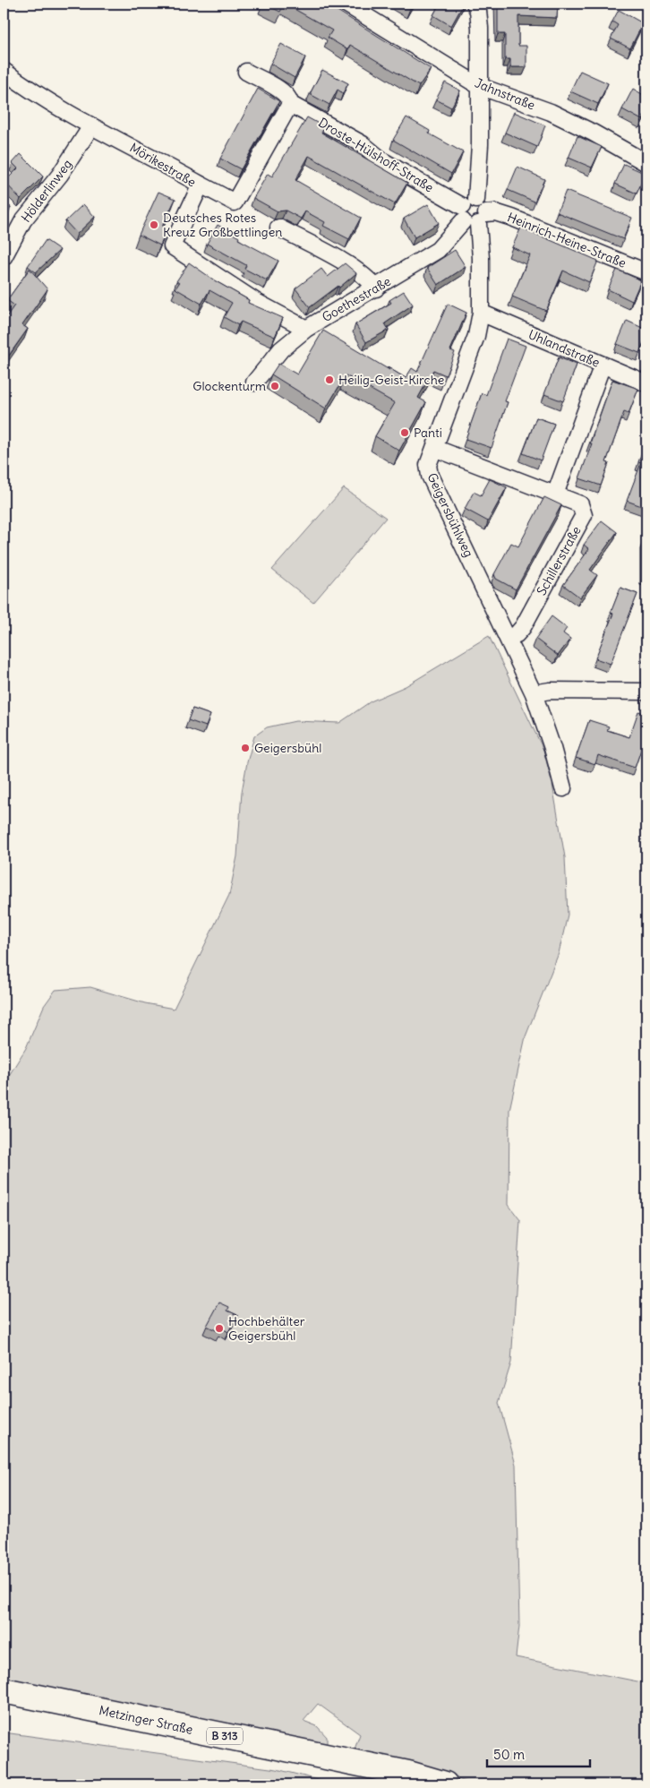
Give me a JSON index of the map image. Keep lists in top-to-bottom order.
{
  "streets": {
    "main road": ["Metzinger Straße", "B 313"],
    "street": [
      "Jahnstraße",
      "Droste-Hülshoff-Straße",
      "Mörikestraße",
      "Hölderlinweg",
      "Heinrich-Heine-Straße",
      "Goethestraße",
      "Uhlandstraße",
      "Geigersbühlweg",
      "Schillerstraße"
    ]
  },
  "crossings": [
    ["Jahnstraße", "Geigersbühlweg"],
    ["Droste-Hülshoff-Straße", "Heinrich-Heine-Straße"],
    ["Droste-Hülshoff-Straße", "Goethestraße"],
    ["Droste-Hülshoff-Straße", "Geigersbühlweg"],
    ["Mörikestraße", "Hölderlinweg"],
    ["Mörikestraße", "Goethestraße"],
    ["Heinrich-Heine-Straße", "Goethestraße"],
    ["Heinrich-Heine-Straße", "Geigersbühlweg"],
    ["Goethestraße", "Geigersbühlweg"],
    ["Uhlandstraße", "Geigersbühlweg"],
    ["Geigersbühlweg", "Schillerstraße"]
  ],
  "places": [
    "Deutsches Rotes Kreuz Großbettlingen",
    "Heilig-Geist-Kirche",
    "Glockenturm",
    "Panti",
    "Geigersbühl",
    "Hochbehälter Geigersbühl"
  ],
  "scale_bar": "50 m"
}
